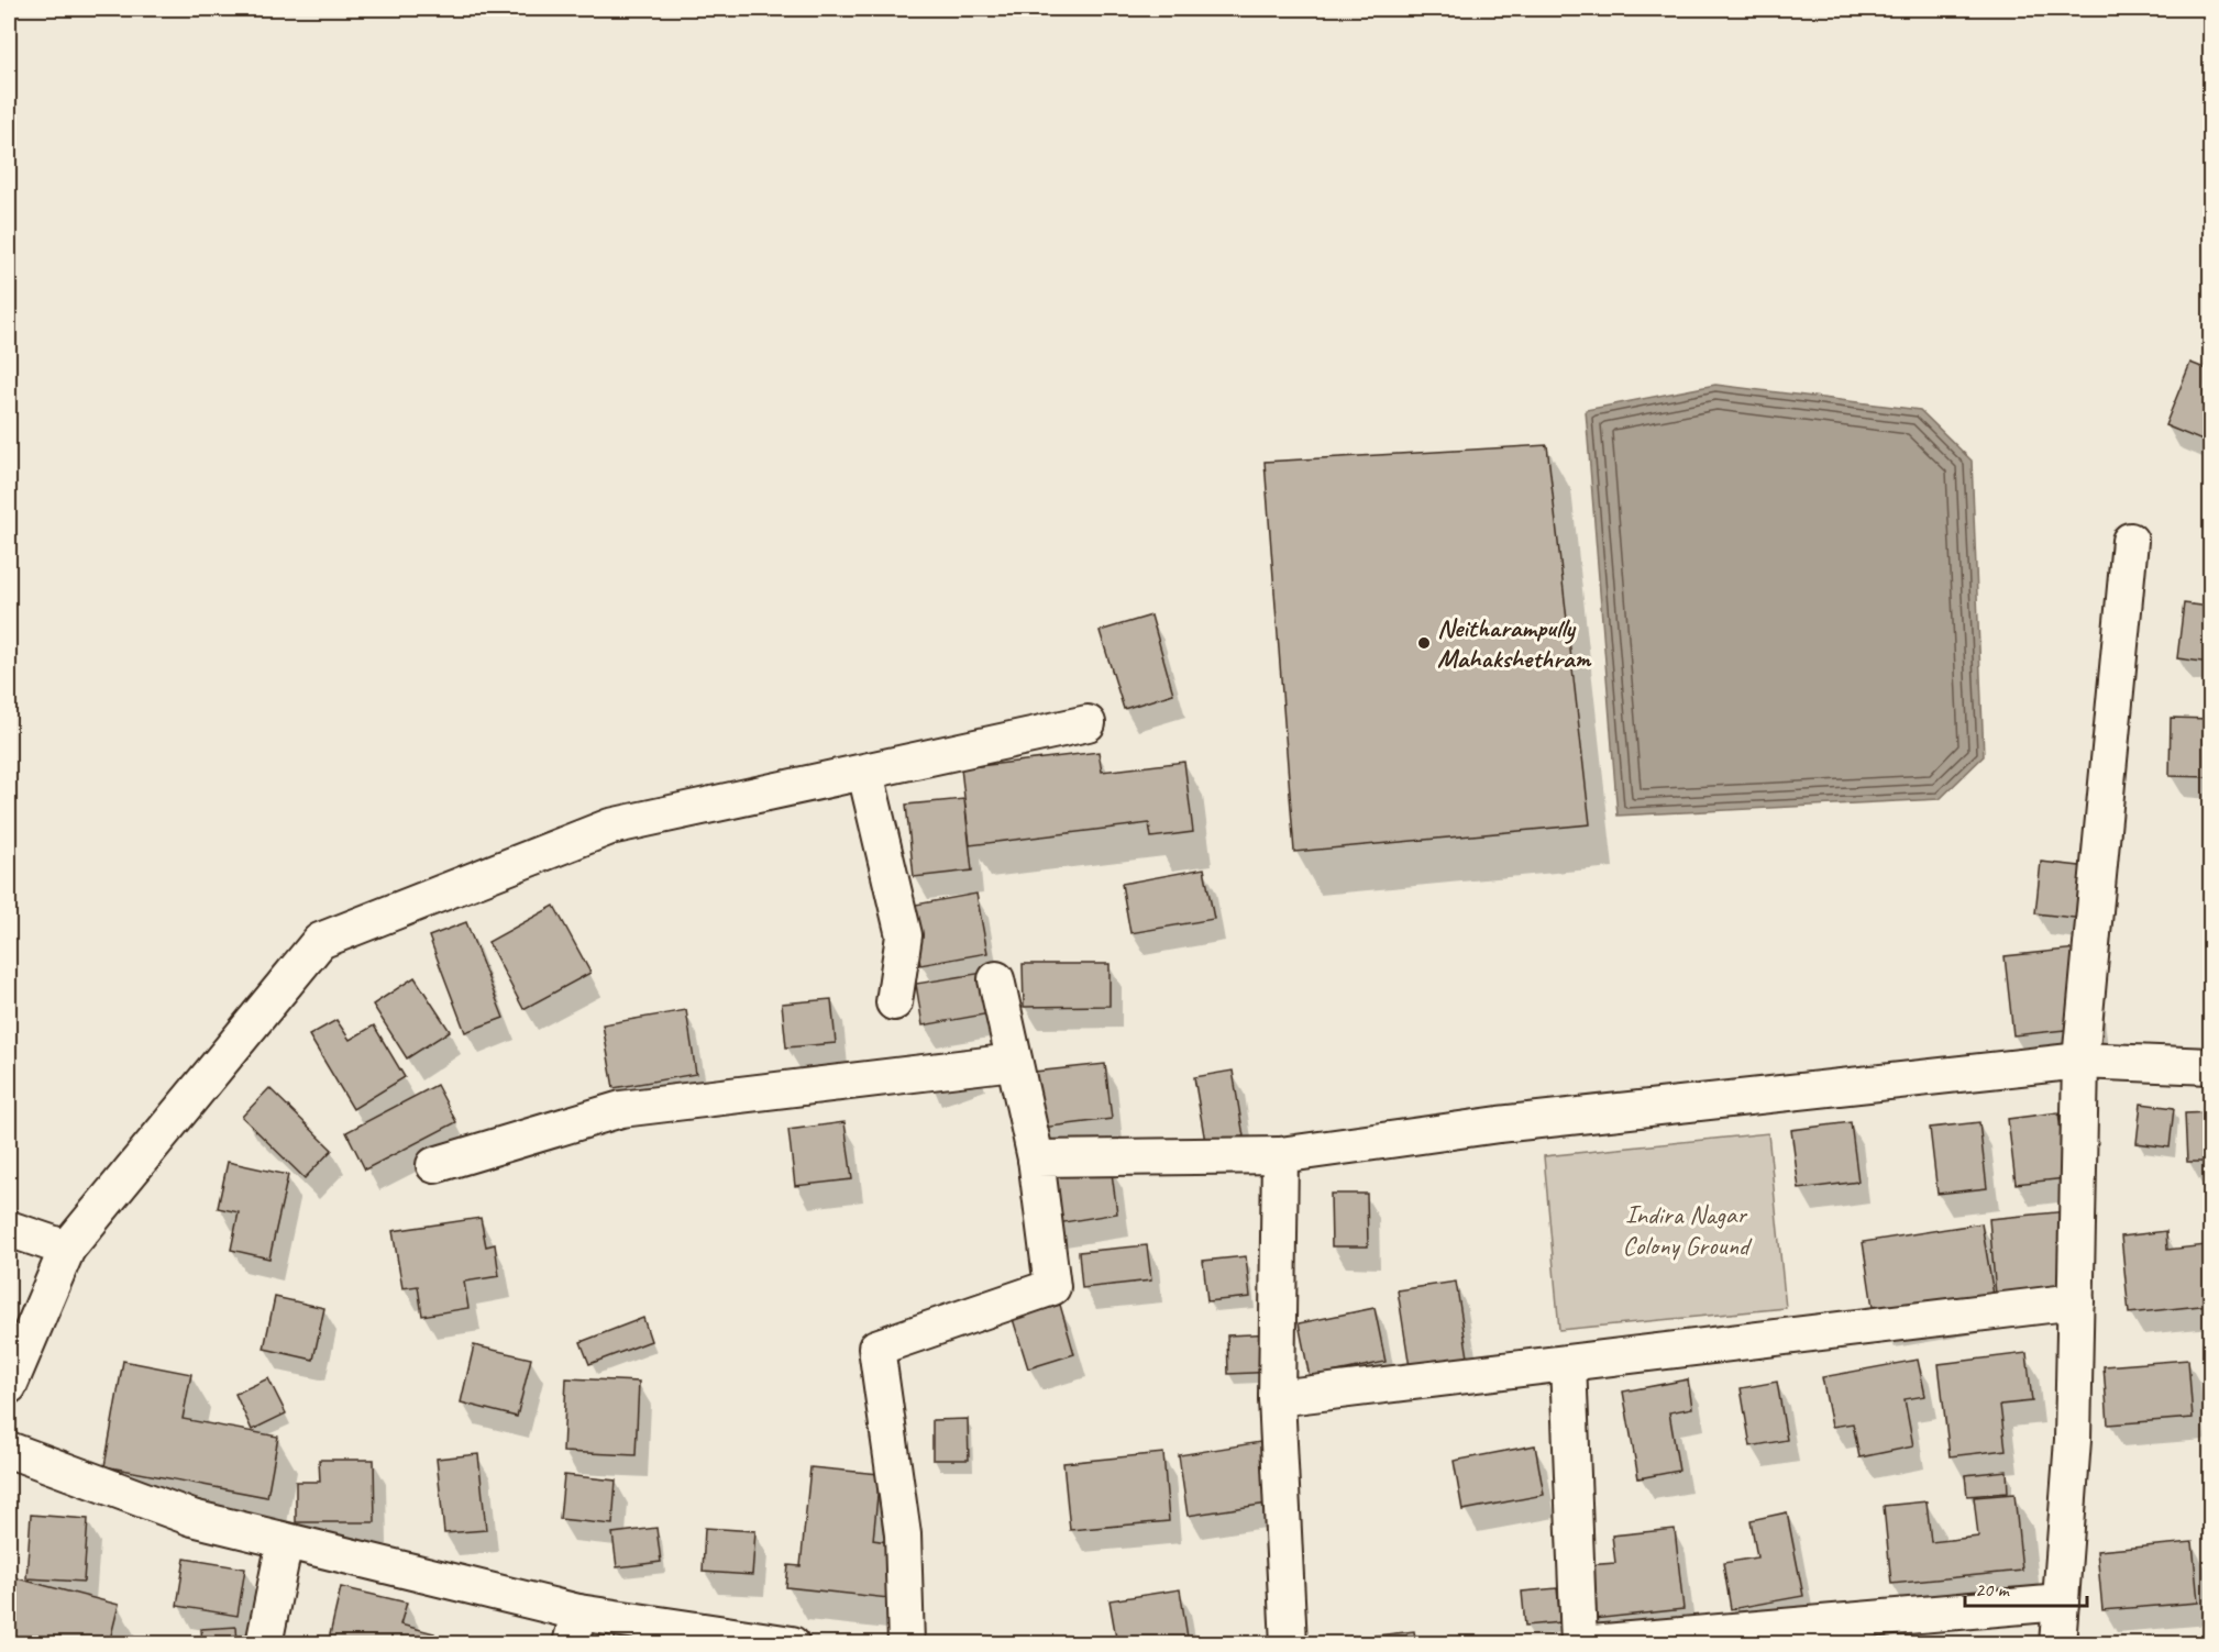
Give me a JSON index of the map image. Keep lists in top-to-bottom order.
{
  "parks": ["Indira Nagar Colony Ground"],
  "places": ["Neitharampully Mahakshethram"],
  "scale_bar": "20 m"
}
